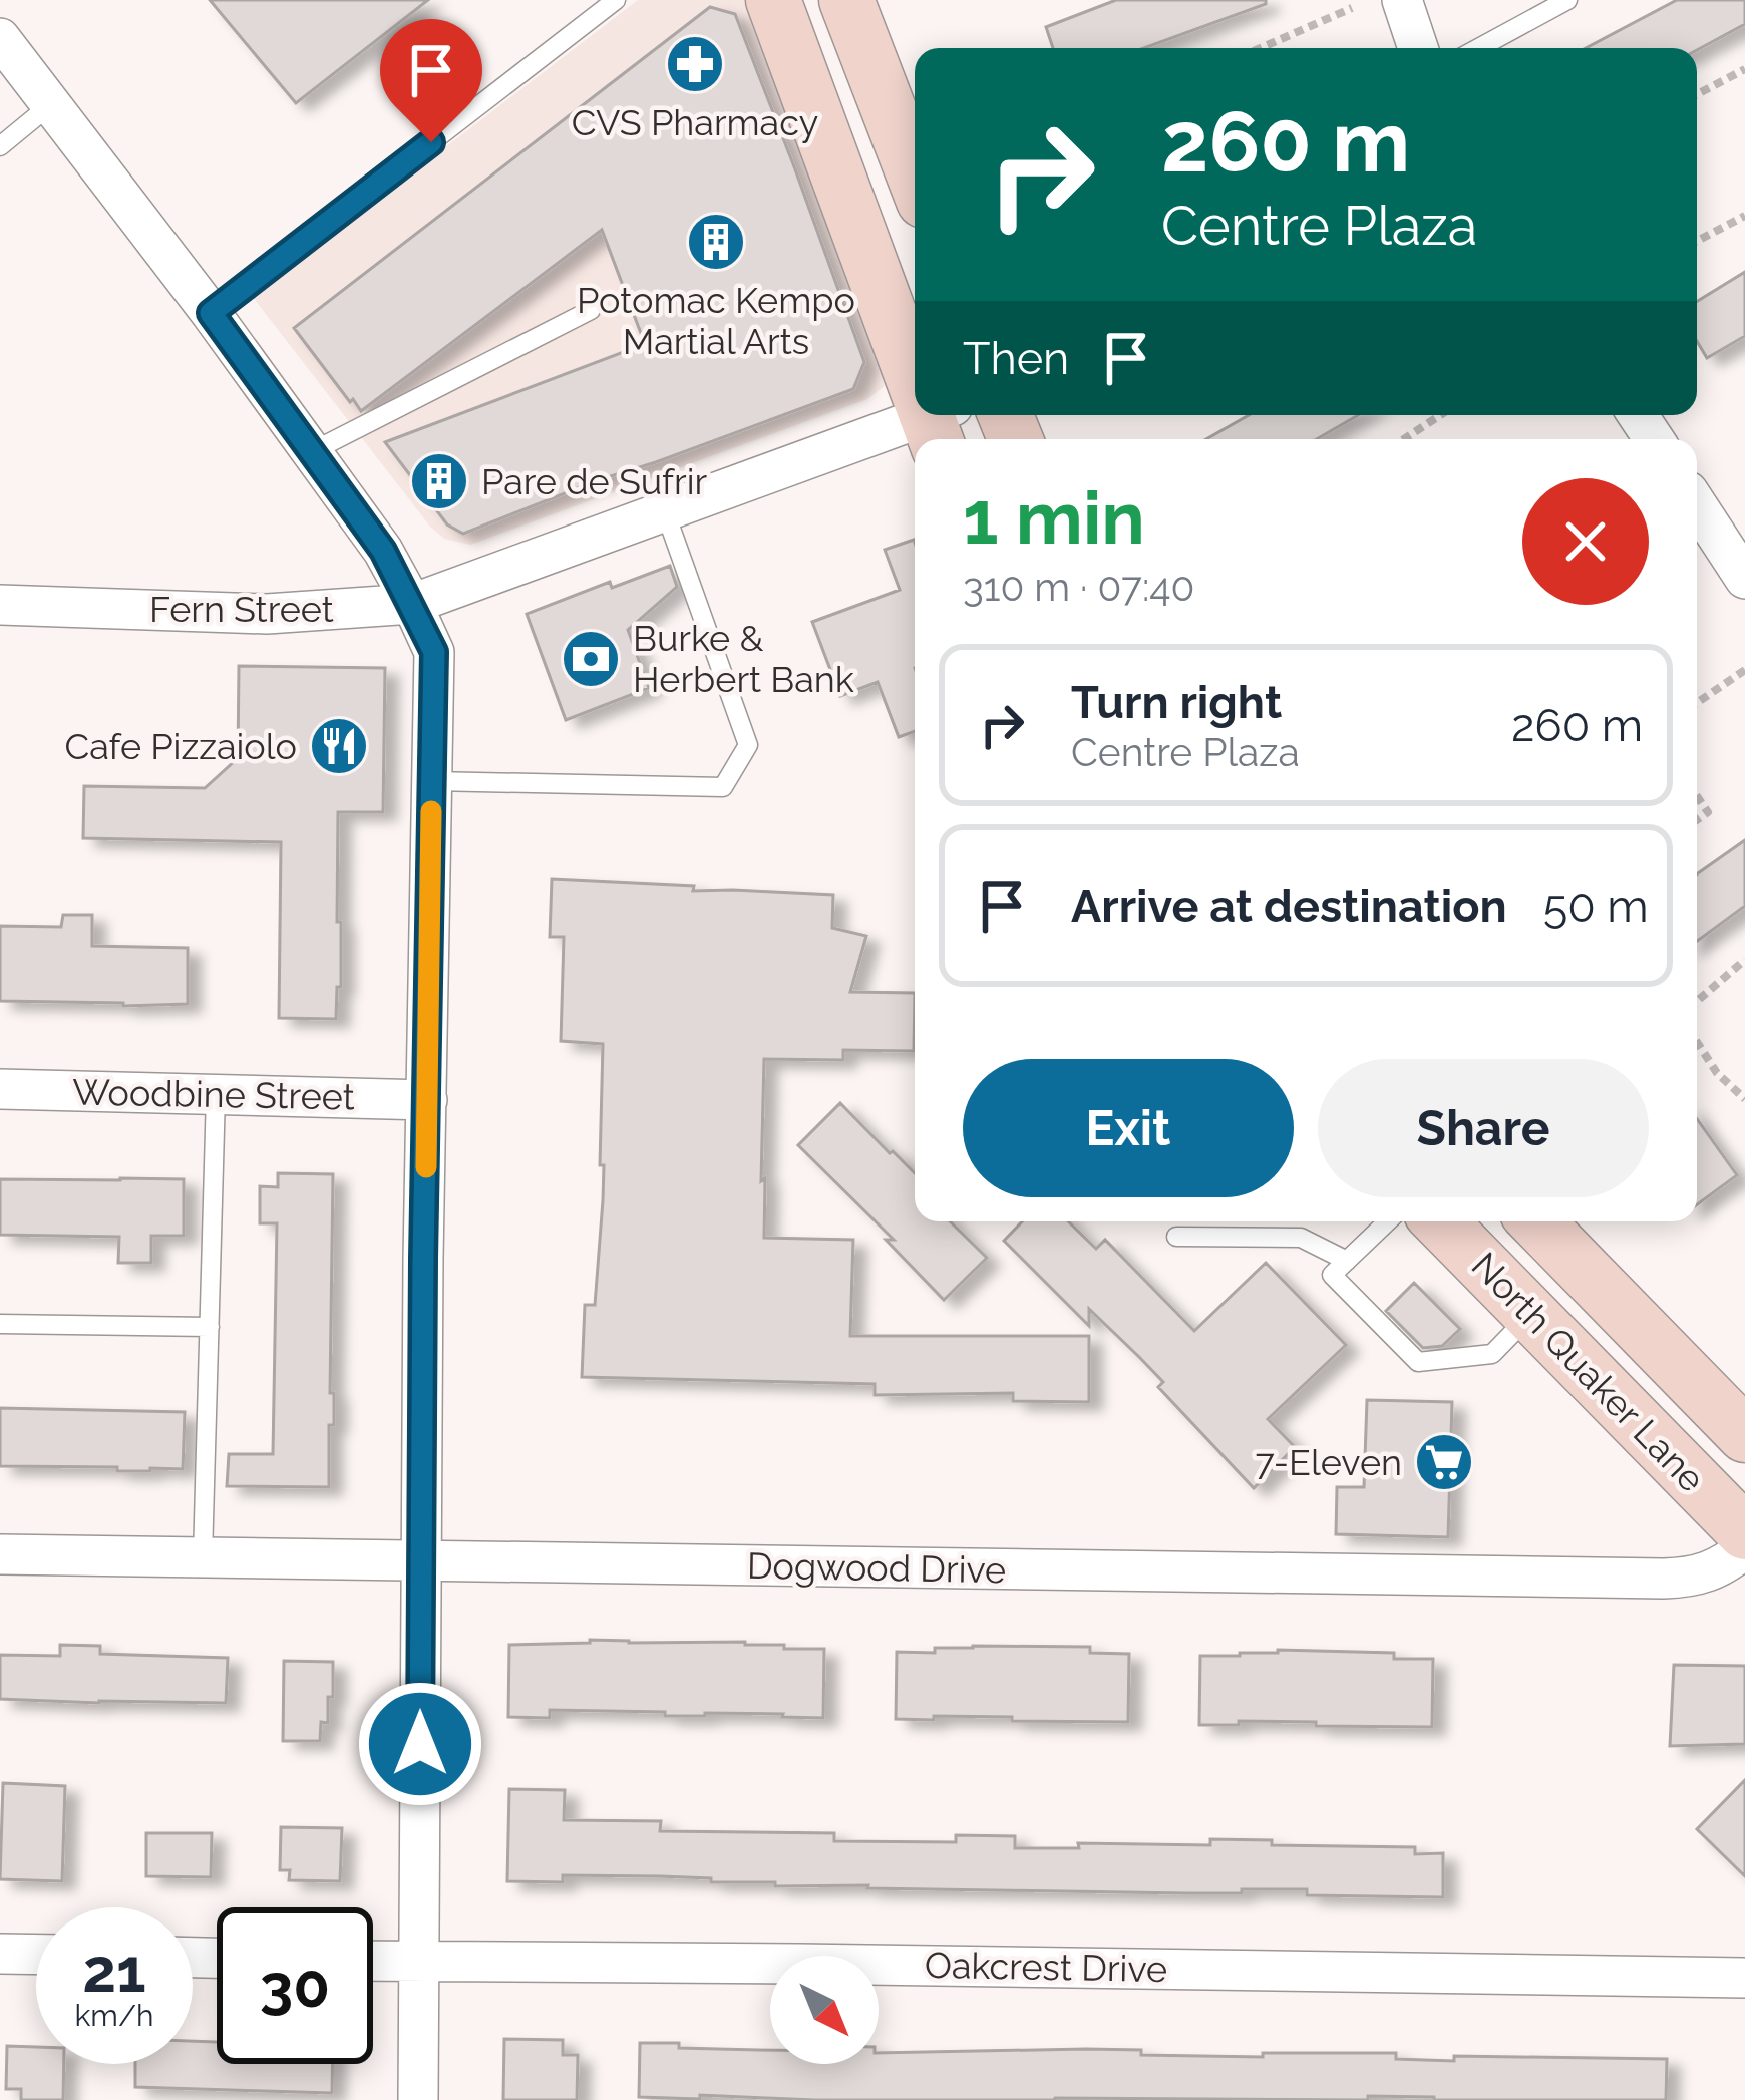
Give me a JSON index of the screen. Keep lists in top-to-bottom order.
{
  "streets": {
    "main road": ["North Quaker Lane"],
    "street": [
      "Fern Street",
      "Woodbine Street",
      "Dogwood Drive",
      "Oakcrest Drive"
    ]
  },
  "places": {
    "pharmacy": ["CVS Pharmacy"],
    "building": ["Potomac Kempo Martial Arts", "Pare de Sufrir"],
    "bank": ["Burke & Herbert Bank"],
    "restaurant": ["Cafe Pizzaiolo"],
    "supermarket": ["7-Eleven"]
  },
  "north": "bottom right",
  "page": {
    "turn": ["260 m", "Centre Plaza"],
    "then": "Then",
    "heading": ["1 min", "310 m · 07:40"],
    "list": [
      {
        "name": "Turn right",
        "note": "Centre Plaza",
        "value": "260 m"
      },
      {
        "name": "Arrive at destination",
        "value": "50 m"
      }
    ],
    "buttons": ["Exit", "Share"],
    "speed": "21 km/h",
    "limit": "30"
  }
}
